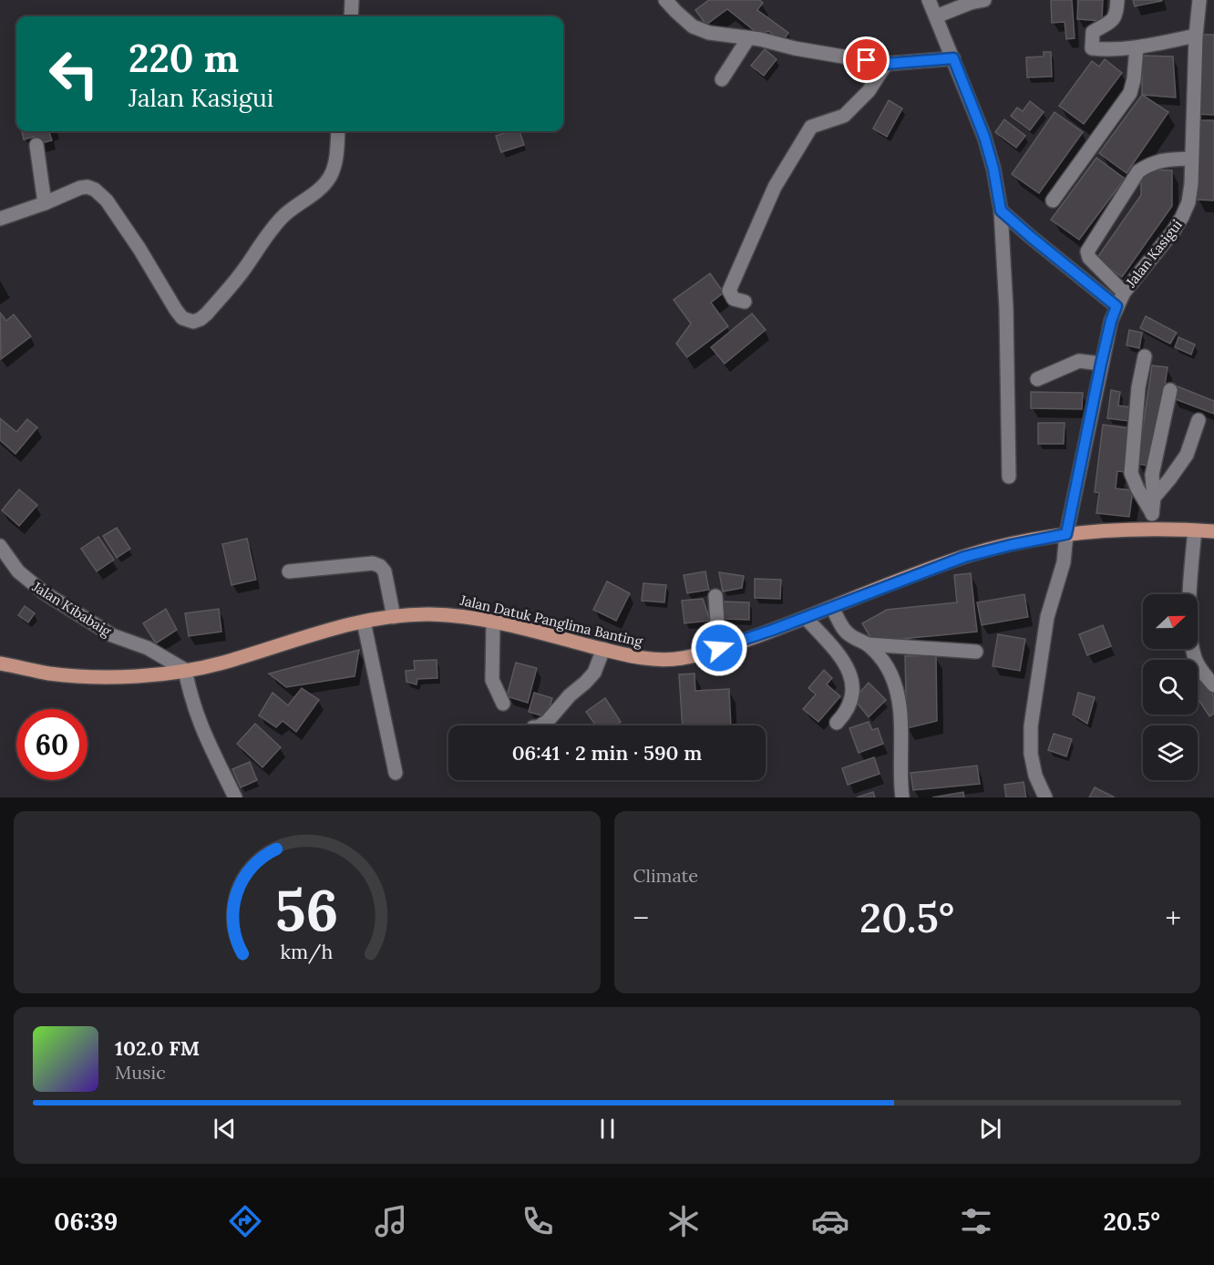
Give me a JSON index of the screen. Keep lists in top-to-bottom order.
{
  "streets": {
    "main road": ["Jalan Datuk Panglima Banting"],
    "street": ["Jalan Kasigui", "Jalan Kibabaig"]
  },
  "crossings": [
    ["Jalan Kasigui", "Jalan Datuk Panglima Banting"],
    ["Jalan Kibabaig", "Jalan Datuk Panglima Banting"]
  ],
  "north": "right",
  "page": {
    "turn": ["220 m", "Jalan Kasigui"],
    "limit": "60",
    "trip": "06:41 · 2 min · 590 m",
    "tile": "Climate",
    "heat": ["−", "20.5°", "+"],
    "song": ["102.0 FM", "Music"],
    "tabs": ["06:39", "20.5°"],
    "gauge": ["56", "km/h"]
  }
}
